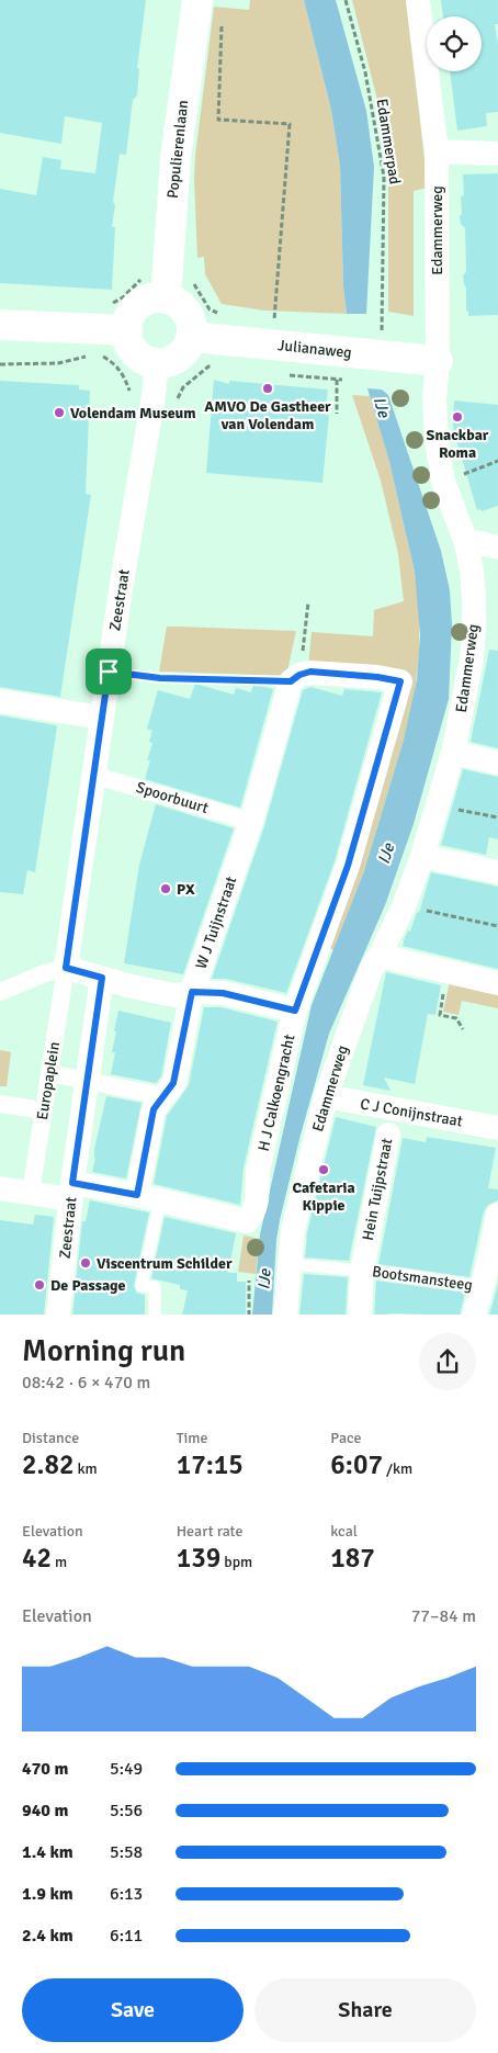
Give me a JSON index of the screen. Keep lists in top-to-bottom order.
{
  "streets": {
    "main road": ["Populierenlaan", "Julianaweg"],
    "street": [
      "Edammerweg",
      "Zeestraat",
      "Spoorbuurt",
      "W J Tuijnstraat",
      "Europaplein",
      "H J Calkoengracht",
      "C J Conijnstraat",
      "Hein Tuijpstraat"
    ],
    "lane": ["Bootsmansteeg"],
    "path": ["Edammerpad"]
  },
  "crossings": [
    ["Edammerpad", "Julianaweg"],
    ["Populierenlaan", "Julianaweg"],
    ["Populierenlaan", "Zeestraat"],
    ["Edammerweg", "Julianaweg"],
    ["Edammerweg", "C J Conijnstraat"],
    ["Julianaweg", "Zeestraat"],
    ["Zeestraat", "Spoorbuurt"],
    ["Zeestraat", "Europaplein"],
    ["Spoorbuurt", "W J Tuijnstraat"],
    ["W J Tuijnstraat", "H J Calkoengracht"],
    ["C J Conijnstraat", "Hein Tuijpstraat"],
    ["Hein Tuijpstraat", "Bootsmansteeg"]
  ],
  "water": ["IJe"],
  "places": [
    "AMVO De Gastheer van Volendam",
    "Volendam Museum",
    "Snackbar Roma",
    "PX",
    "Cafetaria Kippie",
    "Viscentrum Schilder",
    "De Passage"
  ],
  "page": {
    "heading": ["Morning run", "08:42 · 6 × 470 m"],
    "stats": [
      ["Distance", "2.82 km"],
      ["Time", "17:15"],
      ["Pace", "6:07 /km"],
      ["Elevation", "42 m"],
      ["Heart rate", "139 bpm"],
      ["kcal", "187"]
    ],
    "chart": ["Elevation", "77–84 m"],
    "list": [
      {
        "name": "470 m",
        "note": "5:49"
      },
      {
        "name": "940 m",
        "note": "5:56"
      },
      {
        "name": "1.4 km",
        "note": "5:58"
      },
      {
        "name": "1.9 km",
        "note": "6:13"
      },
      {
        "name": "2.4 km",
        "note": "6:11"
      }
    ],
    "buttons": ["Save", "Share"]
  }
}
